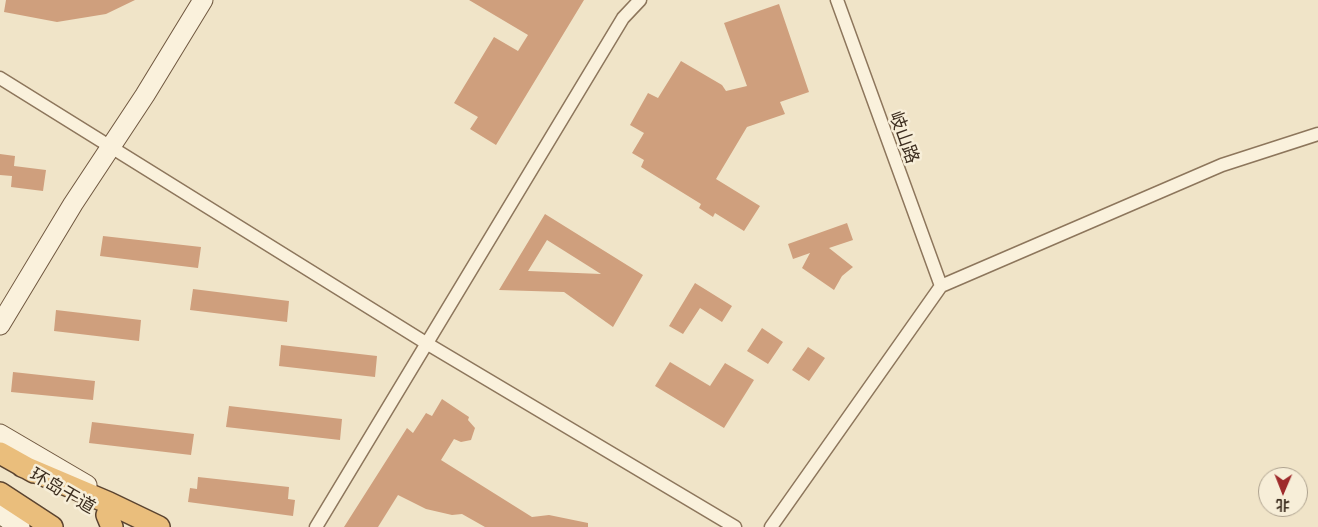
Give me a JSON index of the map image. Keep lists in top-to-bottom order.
{
  "streets": {
    "highway": ["环岛干道"],
    "street": ["岐山路"]
  },
  "north": "bottom"
}
